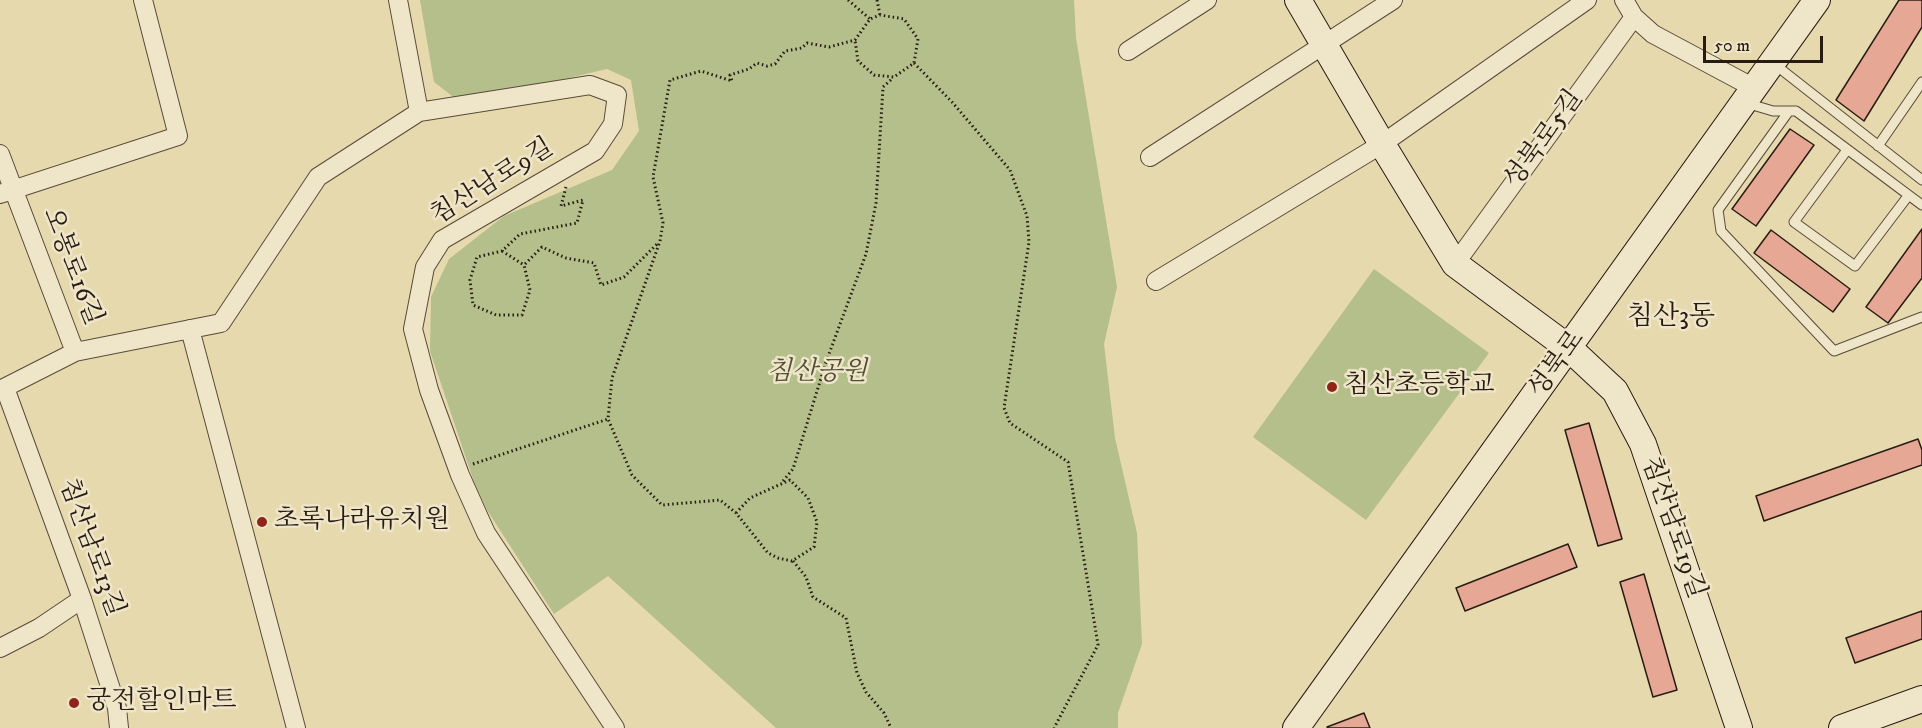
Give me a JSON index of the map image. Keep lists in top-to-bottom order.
{
  "streets": {
    "main road": ["성북로", "침산남로19길"],
    "street": [
      "성북로5길",
      "침산남로9길",
      "오봉로16길",
      "침산남로13길"
    ]
  },
  "crossings": [
    ["오봉로16길", "침산남로13길"],
    ["성북로", "침산남로19길"]
  ],
  "districts": ["침산3동"],
  "parks": ["침산공원"],
  "places": ["침산초등학교", "초록나라유치원", "궁전할인마트"],
  "scale_bar": "50 m"
}
